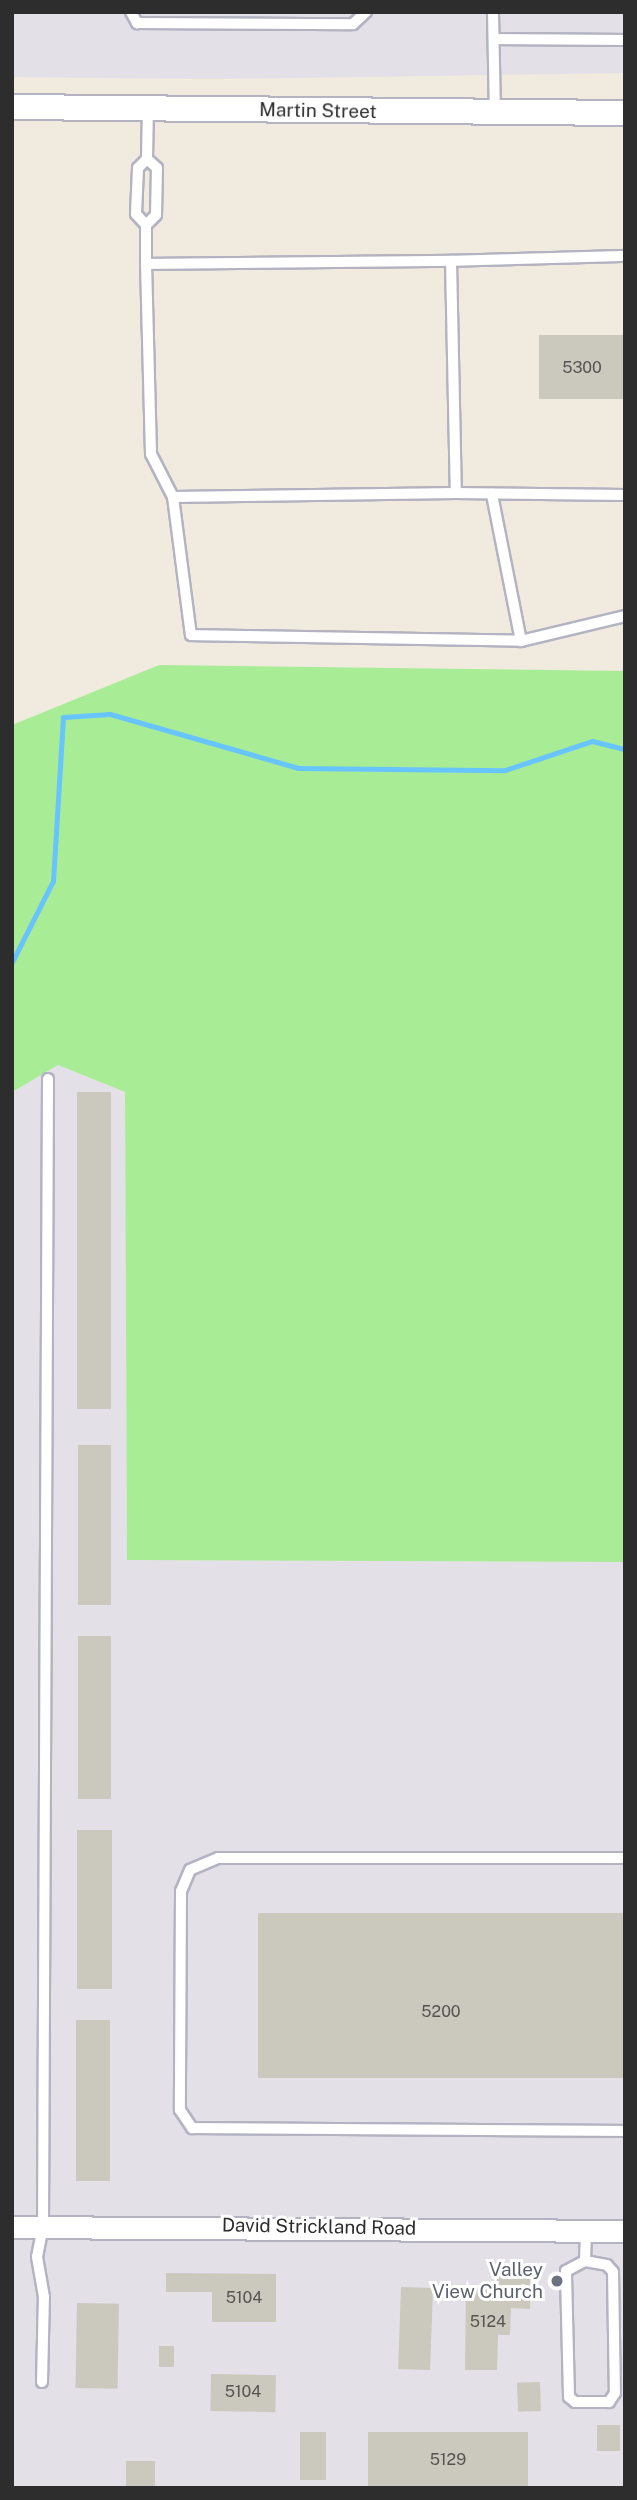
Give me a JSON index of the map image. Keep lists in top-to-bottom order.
{
  "streets": {
    "street": ["Martin Street", "David Strickland Road"]
  },
  "places": ["Valley View Church"],
  "house_numbers": [
    "5300",
    "5200",
    "5104",
    "5124",
    "5104",
    "5129"
  ]
}
